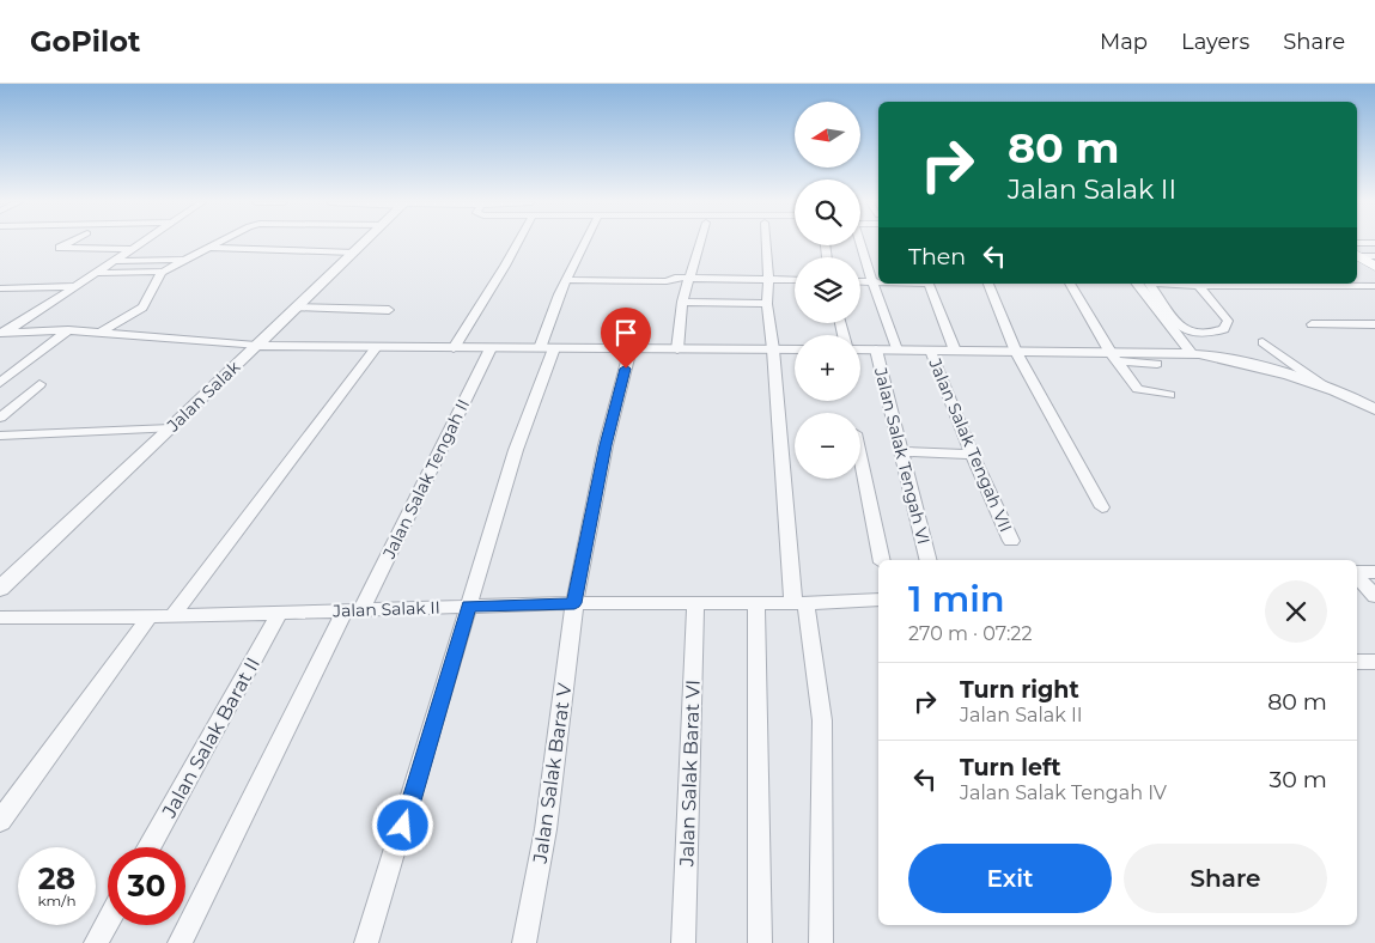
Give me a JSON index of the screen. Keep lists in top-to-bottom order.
{
  "streets": {
    "street": [
      "Jalan Salak",
      "Jalan Salak Tengah VII",
      "Jalan Salak Tengah VI",
      "Jalan Salak Tengah II",
      "Jalan Salak II",
      "Jalan Salak Barat II",
      "Jalan Salak Barat V",
      "Jalan Salak Barat VI"
    ]
  },
  "crossings": [
    ["Jalan Salak Tengah II", "Jalan Salak II"],
    ["Jalan Salak II", "Jalan Salak Barat II"],
    ["Jalan Salak II", "Jalan Salak Barat V"],
    ["Jalan Salak II", "Jalan Salak Barat VI"]
  ],
  "north": "left",
  "page": {
    "header": "GoPilot",
    "nav": ["Map", "Layers", "Share"],
    "map_buttons": ["+", "−"],
    "turn": ["80 m", "Jalan Salak II"],
    "then": "Then",
    "heading": ["1 min", "270 m · 07:22"],
    "list": [
      {
        "name": "Turn right",
        "note": "Jalan Salak II",
        "value": "80 m"
      },
      {
        "name": "Turn left",
        "note": "Jalan Salak Tengah IV",
        "value": "30 m"
      }
    ],
    "buttons": ["Exit", "Share"],
    "speed": "28 km/h",
    "limit": "30"
  }
}
